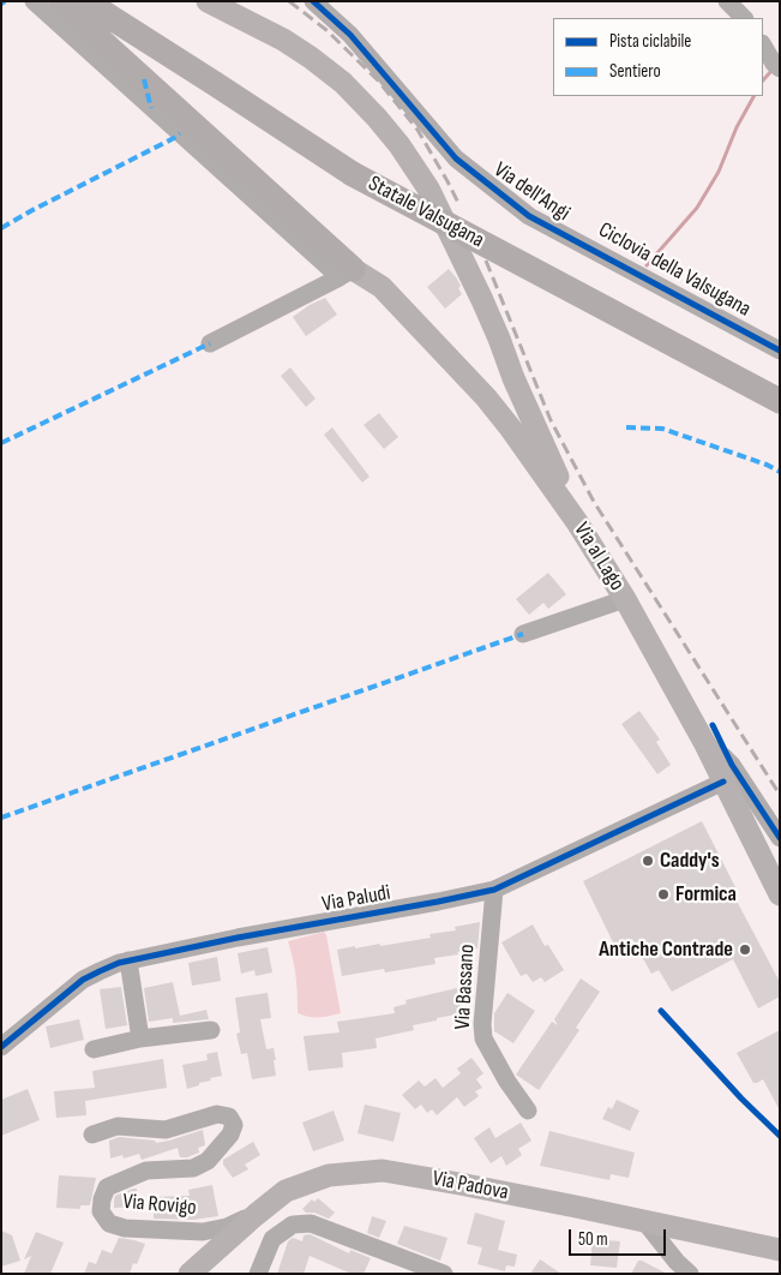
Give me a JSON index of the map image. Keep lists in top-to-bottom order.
{
  "streets": {
    "highway": ["Statale Valsugana"],
    "main road": ["Via al Lago", "Via Padova"],
    "street": [
      "Via dell'Angi",
      "Via Paludi",
      "Via Bassano",
      "Via Rovigo"
    ],
    "cycle path": ["Ciclovia della Valsugana"]
  },
  "crossings": [
    ["Via al Lago", "Via Paludi"],
    ["Via Paludi", "Via Bassano"],
    ["Via Padova", "Via Rovigo"]
  ],
  "places": ["Caddy's", "Formica", "Antiche Contrade"],
  "legend": ["Pista ciclabile", "Sentiero"],
  "scale_bar": "50 m"
}
